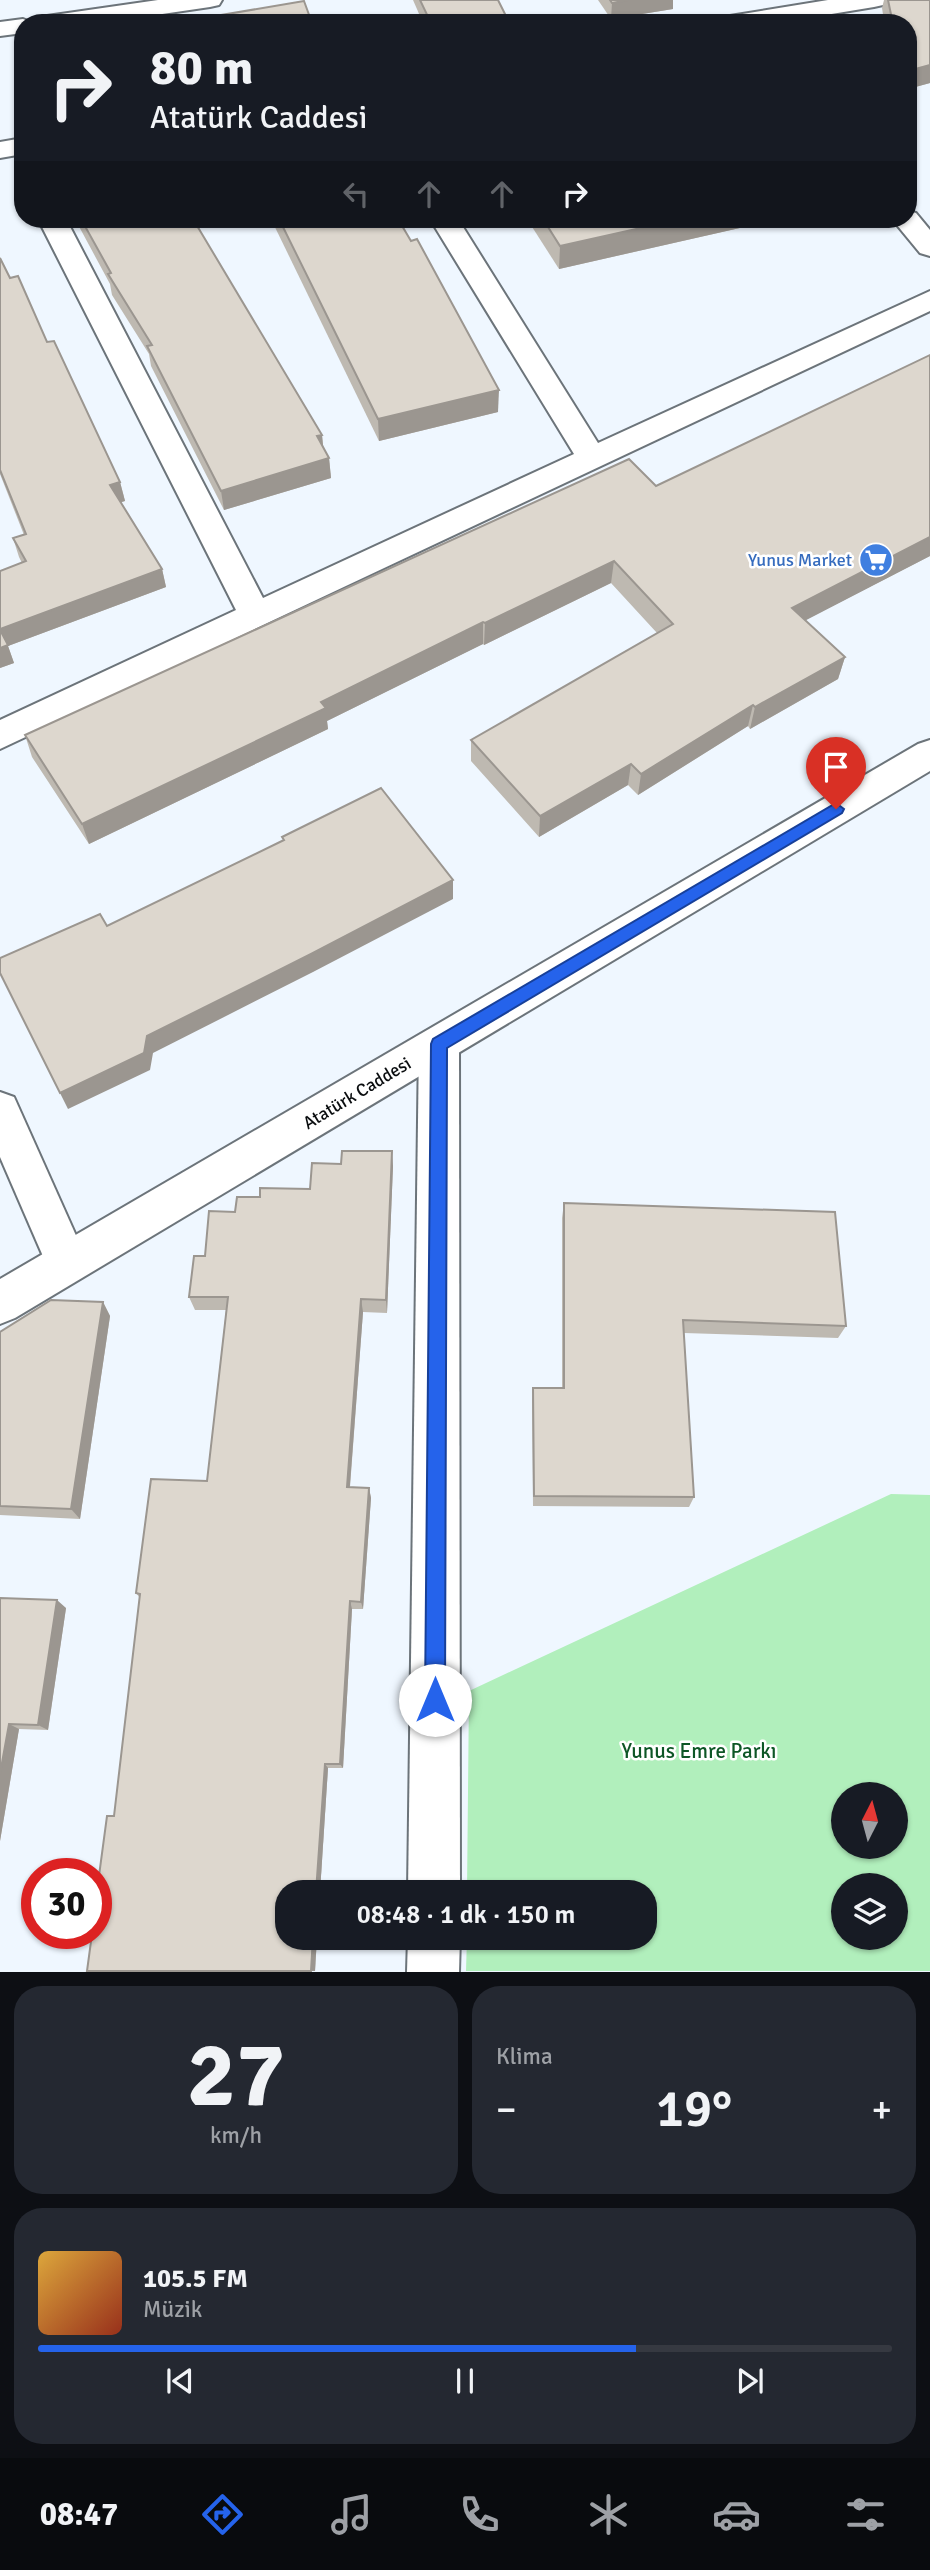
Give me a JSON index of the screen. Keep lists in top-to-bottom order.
{
  "streets": {
    "street": ["Atatürk Caddesi"]
  },
  "parks": ["Yunus Emre Parkı"],
  "places": {
    "supermarket": ["Yunus Market"]
  },
  "north": "top",
  "page": {
    "turn": ["80 m", "Atatürk Caddesi"],
    "limit": "30",
    "trip": "08:48 · 1 dk · 150 m",
    "tile": [
      ["27", "km/h"],
      "Klima"
    ],
    "heat": ["−", "19°", "+"],
    "song": ["105.5 FM", "Müzik"],
    "tabs": "08:47"
  }
}
